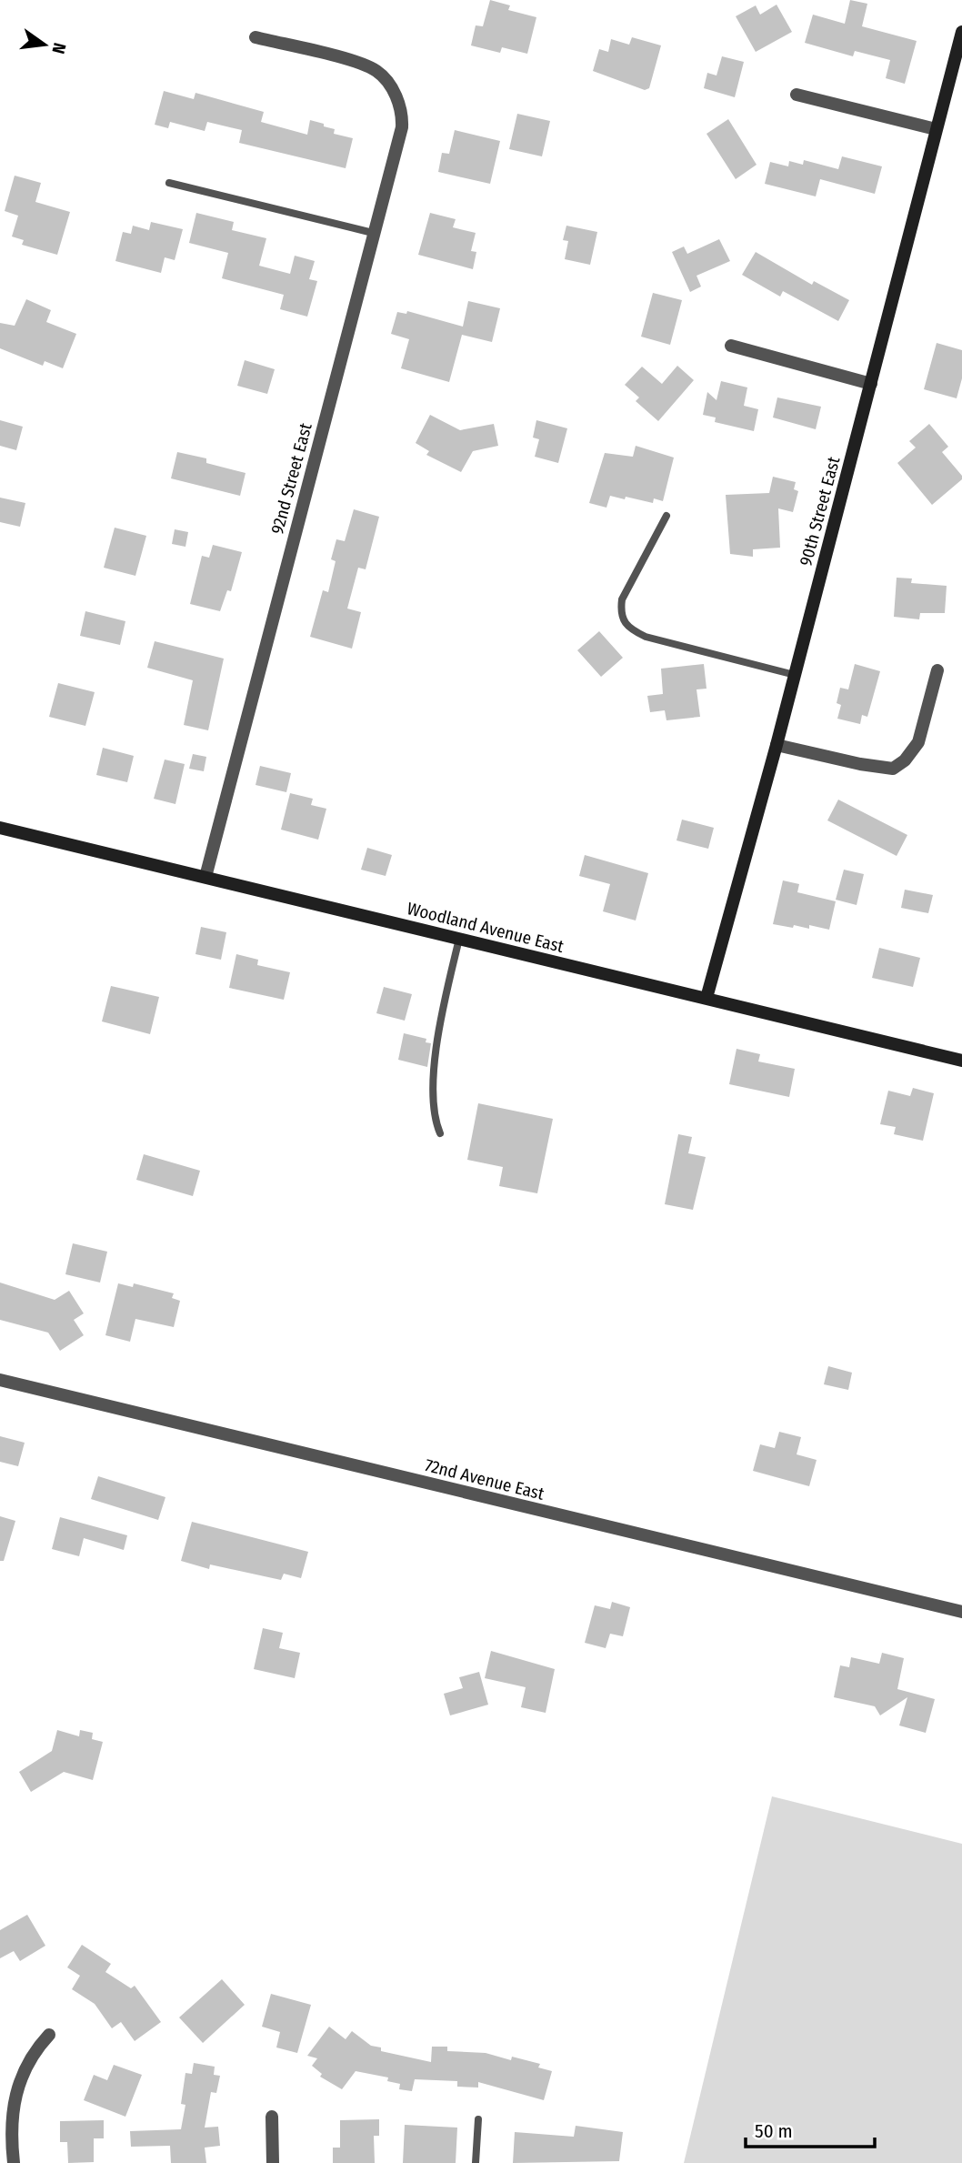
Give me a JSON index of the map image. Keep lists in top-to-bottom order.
{
  "streets": {
    "street": [
      "92nd Street East",
      "90th Street East",
      "Woodland Avenue East",
      "72nd Avenue East"
    ]
  },
  "crossings": [
    ["92nd Street East", "Woodland Avenue East"],
    ["90th Street East", "Woodland Avenue East"]
  ],
  "scale_bar": "50 m",
  "north": "right"
}
